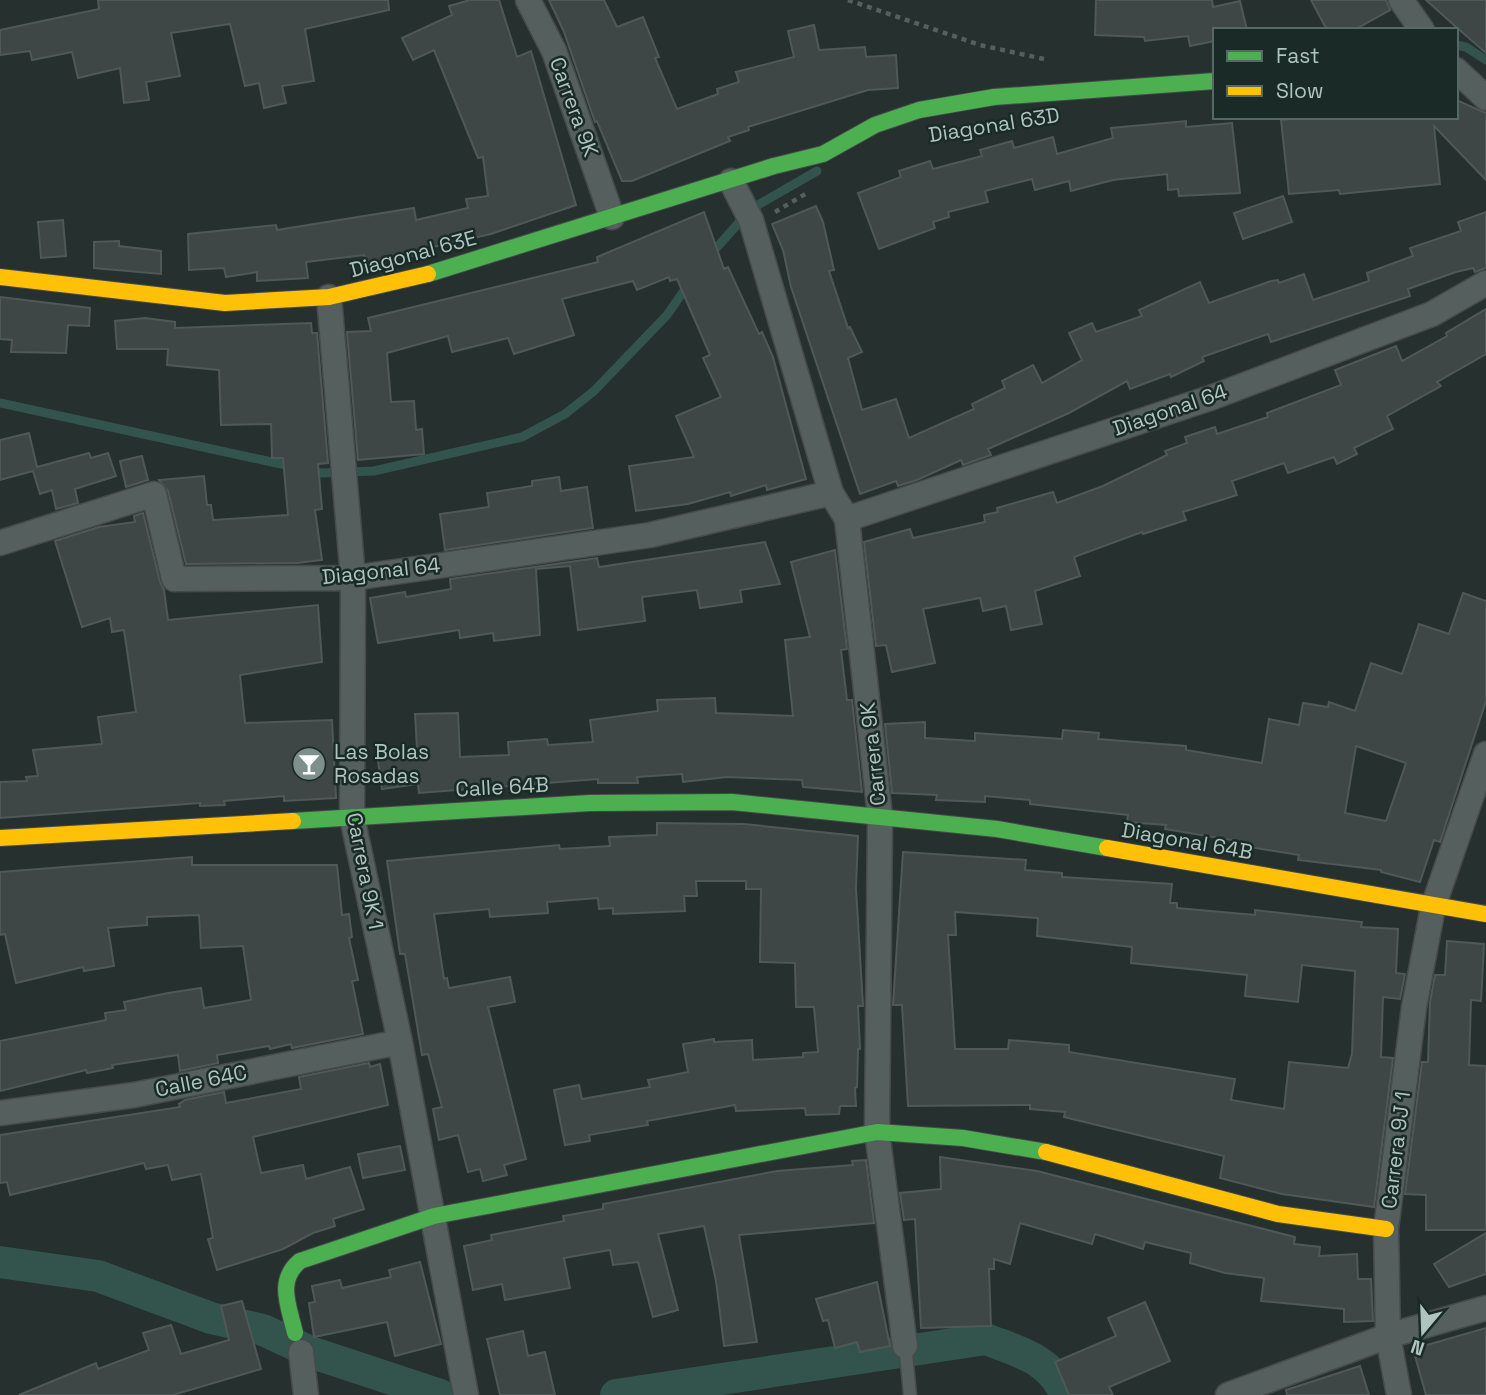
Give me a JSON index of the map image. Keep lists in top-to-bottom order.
{
  "streets": {
    "street": [
      "Carrera 9K",
      "Diagonal 63D",
      "Diagonal 63E",
      "Diagonal 64",
      "Calle 64B",
      "Diagonal 64B",
      "Carrera 9K 1",
      "Calle 64C",
      "Carrera 9J 1"
    ]
  },
  "crossings": [
    ["Carrera 9K", "Diagonal 63E"],
    ["Carrera 9K", "Diagonal 64"],
    ["Carrera 9K", "Calle 64B"],
    ["Carrera 9K", "Diagonal 64B"],
    ["Diagonal 63D", "Diagonal 63E"],
    ["Diagonal 63E", "Carrera 9K 1"],
    ["Diagonal 64", "Carrera 9K 1"],
    ["Calle 64B", "Diagonal 64B"],
    ["Calle 64B", "Carrera 9K 1"],
    ["Diagonal 64B", "Carrera 9J 1"],
    ["Carrera 9K 1", "Calle 64C"]
  ],
  "places": {
    "bar": ["Las Bolas Rosadas"]
  },
  "legend": ["Fast", "Slow"],
  "north": "bottom"
}
